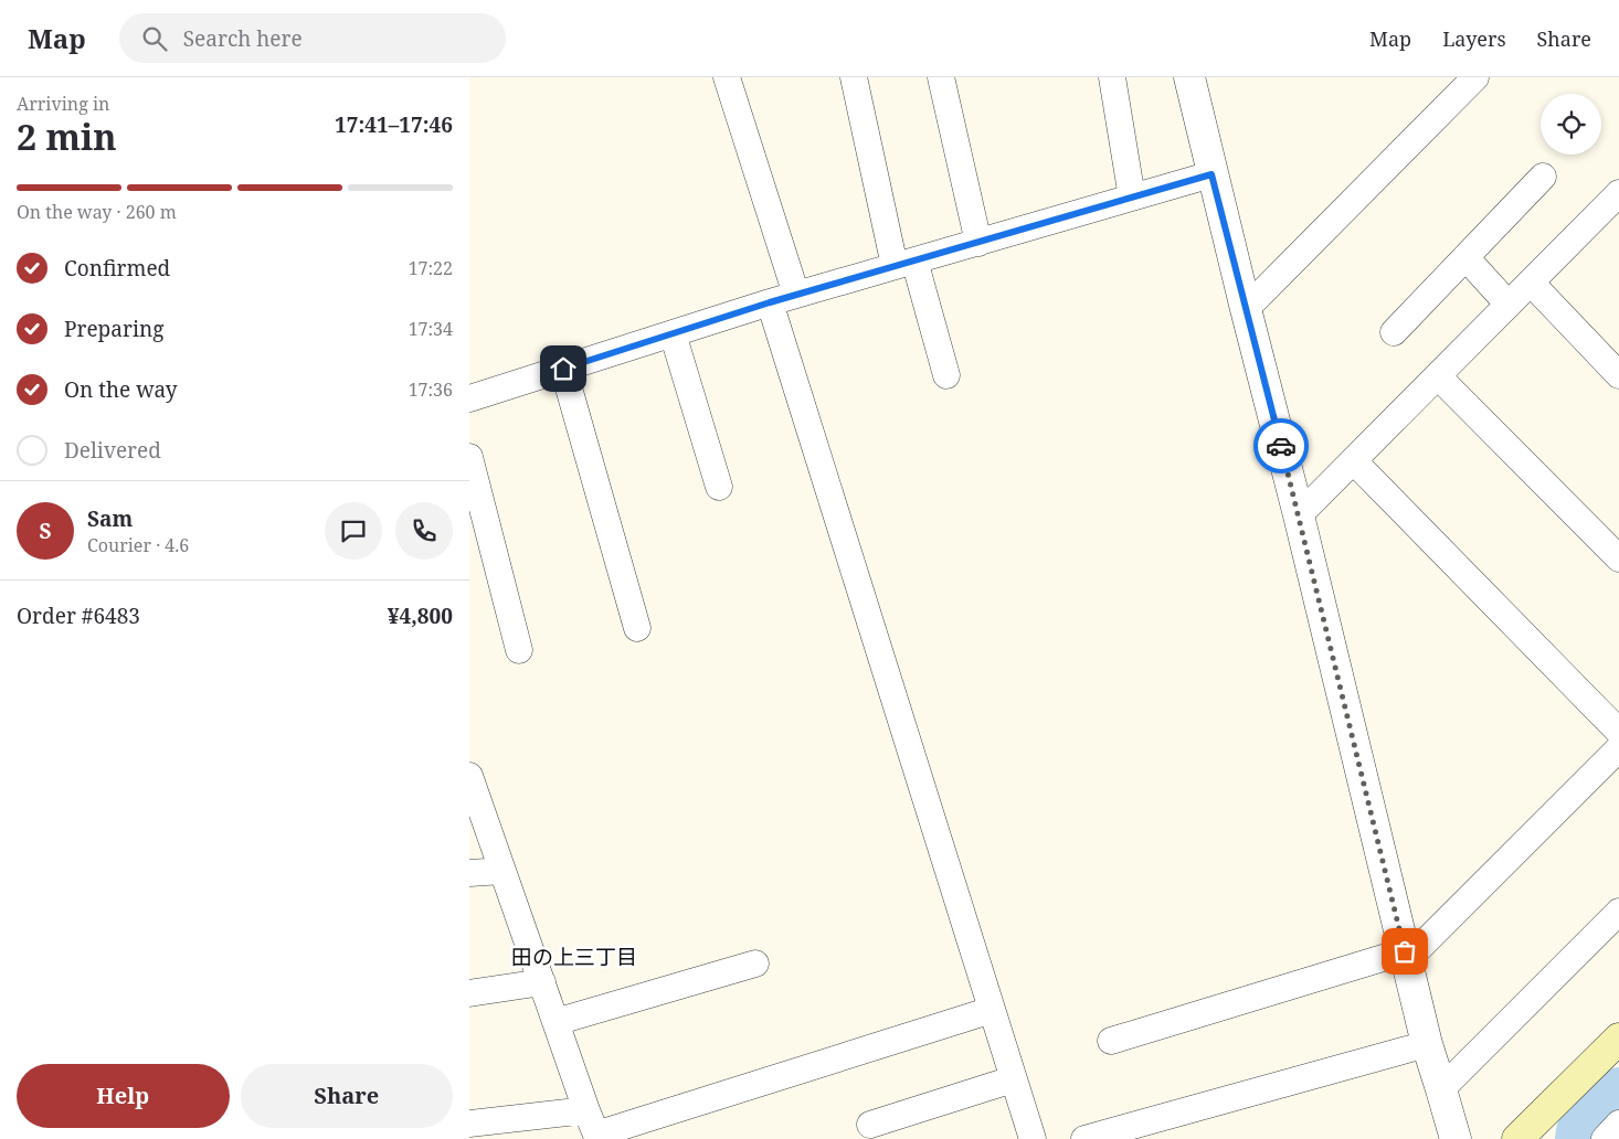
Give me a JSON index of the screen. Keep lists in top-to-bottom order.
{
  "districts": ["田の上三丁目"],
  "page": {
    "header": "Map",
    "search": "Search here",
    "nav": ["Map", "Layers", "Share"],
    "heading": ["2 min", "Arriving in", "17:41–17:46"],
    "panel": [
      "Sam",
      "Courier · 4.6",
      "Order #6483",
      "¥4,800"
    ],
    "bar": "On the way · 260 m",
    "list": [
      ["Confirmed", "17:22"],
      ["Preparing", "17:34"],
      ["On the way", "17:36"],
      "Delivered"
    ],
    "round": "S",
    "buttons": ["Help", "Share"]
  }
}
